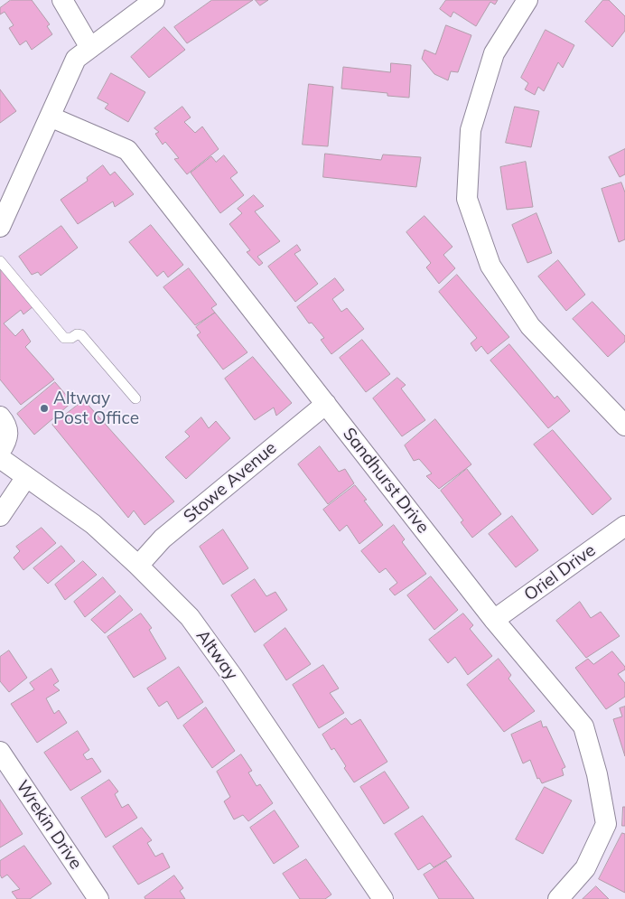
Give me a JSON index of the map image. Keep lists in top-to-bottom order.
{
  "streets": {
    "street": [
      "Sandhurst Drive",
      "Stowe Avenue",
      "Oriel Drive",
      "Altway",
      "Wrekin Drive"
    ]
  },
  "crossings": [
    ["Sandhurst Drive", "Stowe Avenue"],
    ["Sandhurst Drive", "Oriel Drive"],
    ["Stowe Avenue", "Altway"]
  ],
  "places": ["Altway Post Office"]
}
